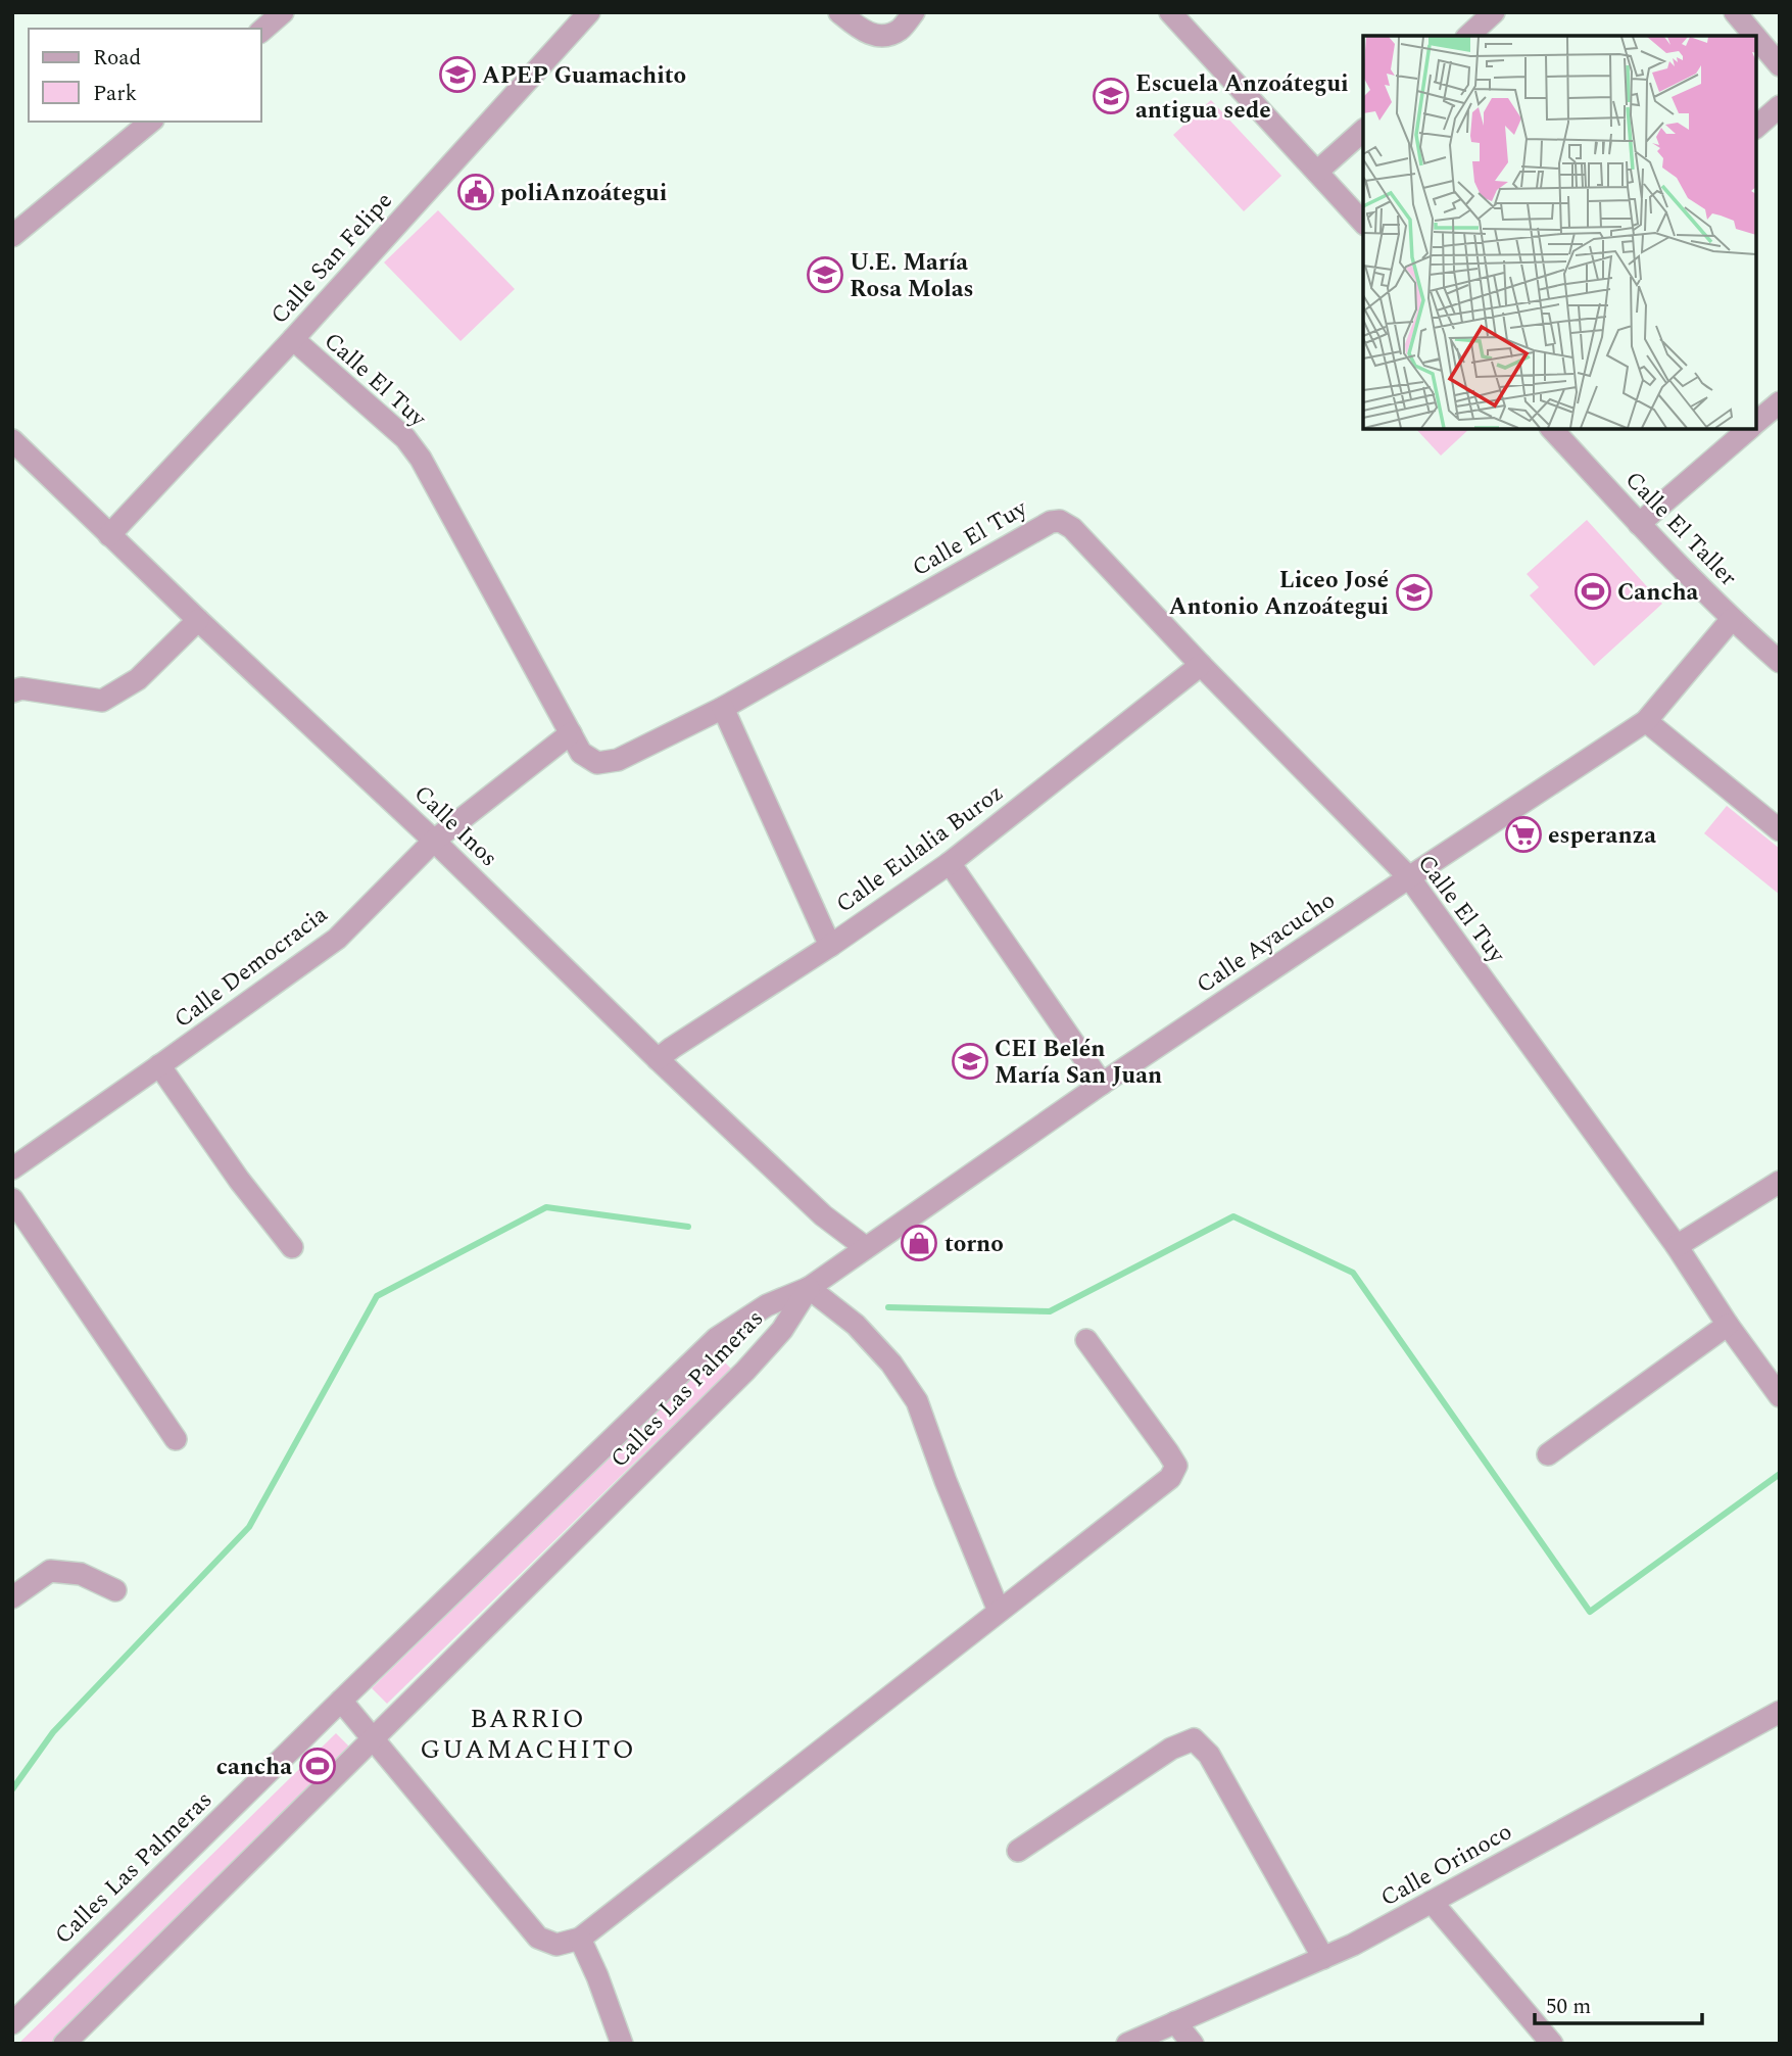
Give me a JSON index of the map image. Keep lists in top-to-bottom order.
{
  "streets": {
    "street": [
      "Calle San Felipe",
      "Calle El Tuy",
      "Calle El Taller",
      "Calle Inos",
      "Calle Eulalia Buroz",
      "Calle Ayacucho",
      "Calle Democracia",
      "Calles Las Palmeras",
      "Calle Orinoco"
    ]
  },
  "crossings": [
    ["Calle San Felipe", "Calle El Tuy"],
    ["Calle San Felipe", "Calle Inos"],
    ["Calle El Tuy", "Calle Eulalia Buroz"],
    ["Calle El Tuy", "Calle Ayacucho"],
    ["Calle El Tuy", "Calle Democracia"],
    ["Calle El Taller", "Calle Ayacucho"],
    ["Calle Inos", "Calle Eulalia Buroz"],
    ["Calle Inos", "Calle Ayacucho"],
    ["Calle Inos", "Calle Democracia"],
    ["Calle Ayacucho", "Calles Las Palmeras"]
  ],
  "districts": ["BARRIO GUAMACHITO"],
  "places": {
    "school or university": [
      "APEP Guamachito",
      "Escuela Anzoátegui antigua sede",
      "U.E. María Rosa Molas",
      "Liceo José Antonio Anzoátegui",
      "CEI Belén María San Juan"
    ],
    "public building": ["poliAnzoátegui"],
    "sports": ["Cancha", "cancha"],
    "supermarket": ["esperanza"],
    "shop": ["torno"]
  },
  "legend": ["Road", "Park"],
  "scale_bar": "50 m"
}
